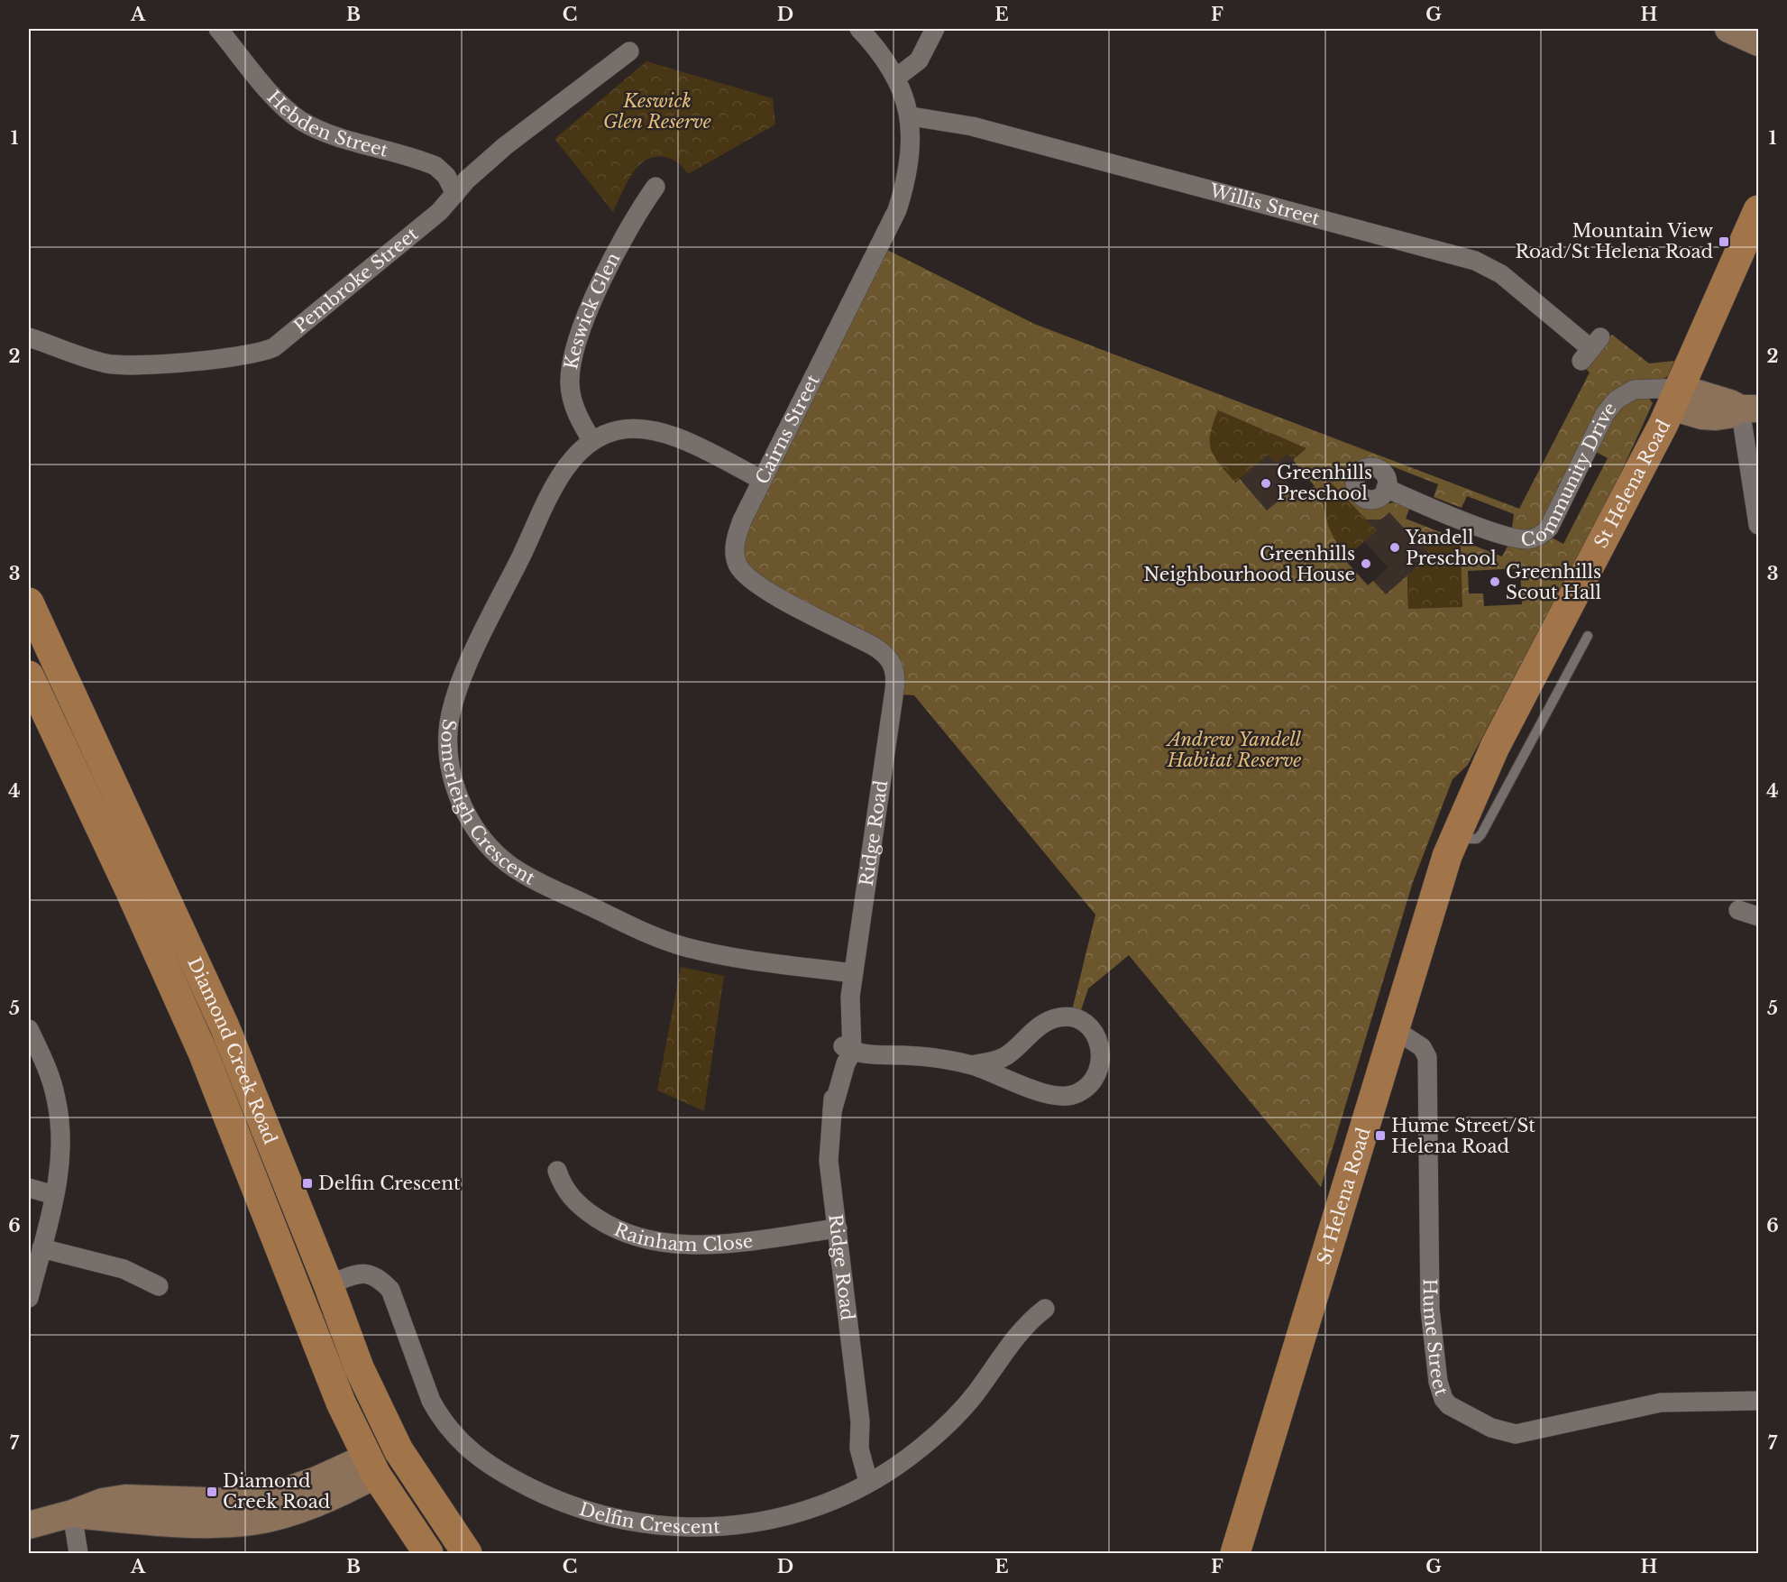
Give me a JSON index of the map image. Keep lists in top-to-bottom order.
{
  "streets": {
    "main road": ["St Helena Road", "Diamond Creek Road", "Delfin Crescent"],
    "street": [
      "Hebden Street",
      "Willis Street",
      "Pembroke Street",
      "Keswick Glen",
      "Cairns Street",
      "Community Drive",
      "Somerleigh Crescent",
      "Ridge Road",
      "Rainham Close",
      "Hume Street"
    ]
  },
  "crossings": [
    ["Hebden Street", "Pembroke Street"],
    ["Willis Street", "Cairns Street"],
    ["Keswick Glen", "Somerleigh Crescent"],
    ["Cairns Street", "Somerleigh Crescent"],
    ["Cairns Street", "Ridge Road"],
    ["Community Drive", "St Helena Road"],
    ["St Helena Road", "Hume Street"],
    ["Somerleigh Crescent", "Ridge Road"],
    ["Ridge Road", "Rainham Close"],
    ["Ridge Road", "Delfin Crescent"],
    ["Diamond Creek Road", "Delfin Crescent"]
  ],
  "parks": ["Keswick Glen Reserve", "Andrew Yandell Habitat Reserve"],
  "places": {
    "transit": [
      "Mountain View Road/St Helena Road",
      "Hume Street/St Helena Road",
      "Delfin Crescent",
      "Diamond Creek Road"
    ],
    "other": [
      "Greenhills Preschool",
      "Yandell Preschool",
      "Greenhills Neighbourhood House",
      "Greenhills Scout Hall"
    ]
  },
  "grid": {
    "columns": [
      "A",
      "B",
      "C",
      "D",
      "E",
      "F",
      "G",
      "H"
    ],
    "rows": [
      "1",
      "2",
      "3",
      "4",
      "5",
      "6",
      "7"
    ]
  }
}
